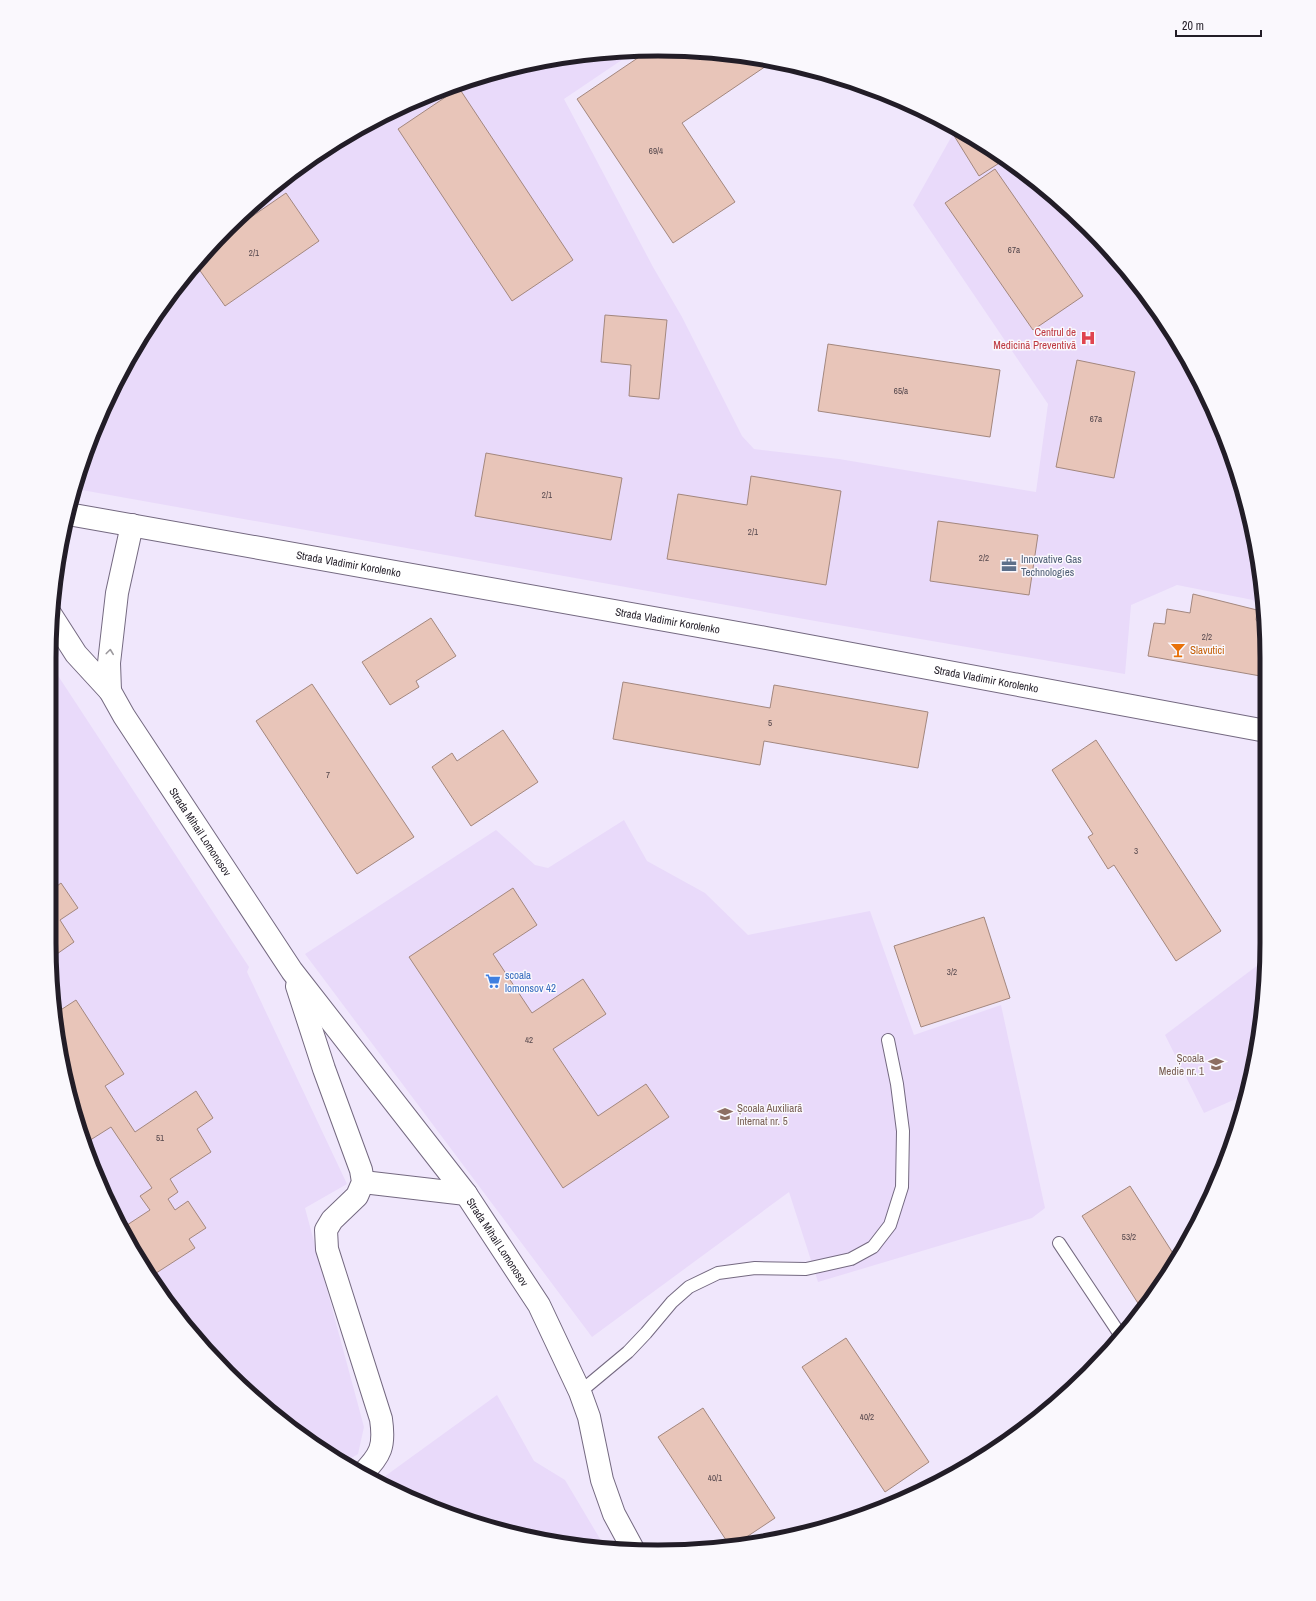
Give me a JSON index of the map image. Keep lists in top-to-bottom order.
{
  "streets": {
    "street": ["Strada Vladimir Korolenko", "Strada Mihail Lomonosov"]
  },
  "crossings": [
    ["Strada Vladimir Korolenko", "Strada Mihail Lomonosov"]
  ],
  "places": {
    "hospital": ["Centrul de Medicină Preventivă"],
    "office": ["Innovative Gas Technologies"],
    "bar": ["Slavutici"],
    "supermarket": ["scoala lomonsov 42"],
    "school or university": ["Școala Medie nr. 1", "Școala Auxiliară Internat nr. 5"]
  },
  "house_numbers": [
    "69/4",
    "67a",
    "2/1",
    "65/a",
    "67a",
    "2/1",
    "2/1",
    "2/2",
    "2/2",
    "5",
    "7",
    "3",
    "3/2",
    "42",
    "51",
    "53/2",
    "40/2",
    "40/1"
  ],
  "scale_bar": "20 m"
}
